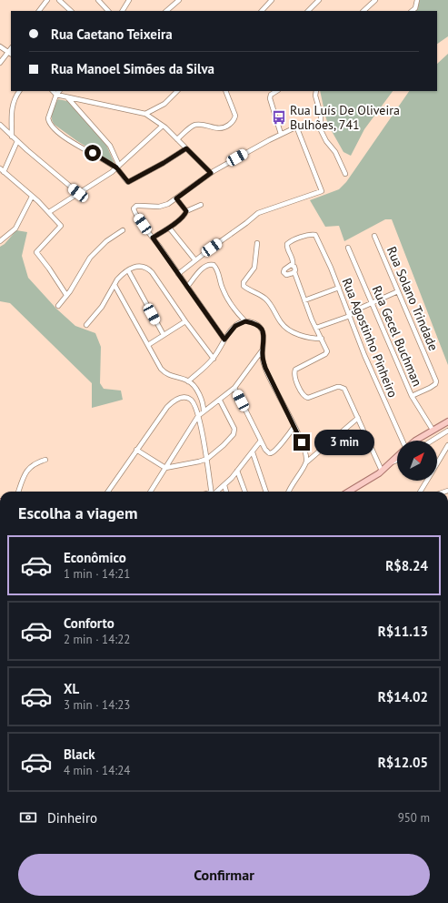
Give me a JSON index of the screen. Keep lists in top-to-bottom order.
{
  "streets": {
    "street": ["Rua Solano Trindade", "Rua Gecel Buchman", "Rua Agostinho Pinheiro"]
  },
  "crossings": [
    ["Rua Solano Trindade", "Rua Gecel Buchman"]
  ],
  "places": {
    "bus stop": ["Rua Luís De Oliveira Bulhões, 741"]
  },
  "north": "top right",
  "page": {
    "banner": ["Rua Caetano Teixeira", "Rua Manoel Simões da Silva"],
    "bubble": "3 min",
    "heading": "Escolha a viagem",
    "list": [
      {
        "name": "Econômico",
        "note": "1 min · 14:21",
        "value": "R$8.24"
      },
      {
        "name": "Conforto",
        "note": "2 min · 14:22",
        "value": "R$11.13"
      },
      {
        "name": "XL",
        "note": "3 min · 14:23",
        "value": "R$14.02"
      },
      {
        "name": "Black",
        "note": "4 min · 14:24",
        "value": "R$12.05"
      }
    ],
    "pay": ["Dinheiro", "950 m"],
    "buttons": "Confirmar"
  }
}
